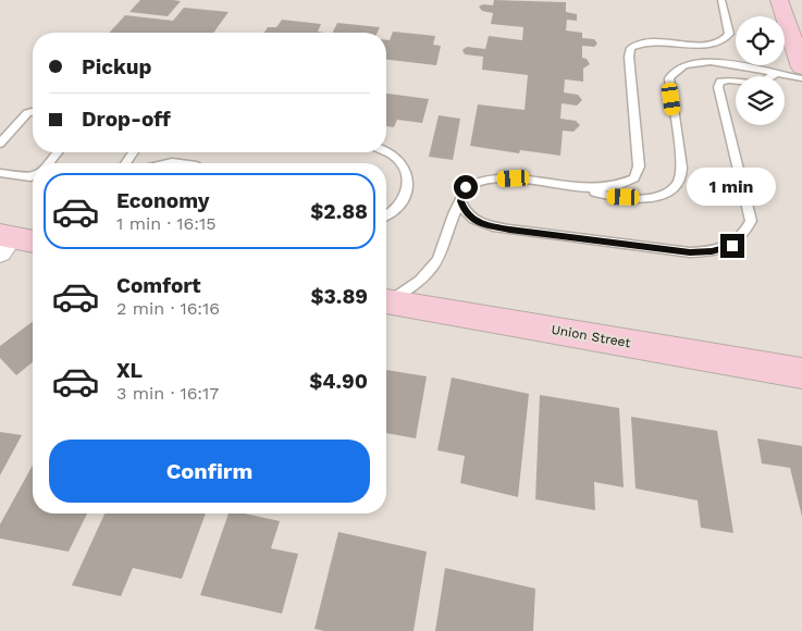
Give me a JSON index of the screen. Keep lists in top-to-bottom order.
{
  "streets": {
    "street": ["Union Street"]
  },
  "page": {
    "banner": ["Pickup", "Drop-off"],
    "bubble": "1 min",
    "list": [
      {
        "name": "Economy",
        "note": "1 min · 16:15",
        "value": "$2.88"
      },
      {
        "name": "Comfort",
        "note": "2 min · 16:16",
        "value": "$3.89"
      },
      {
        "name": "XL",
        "note": "3 min · 16:17",
        "value": "$4.90"
      }
    ],
    "buttons": "Confirm"
  }
}
